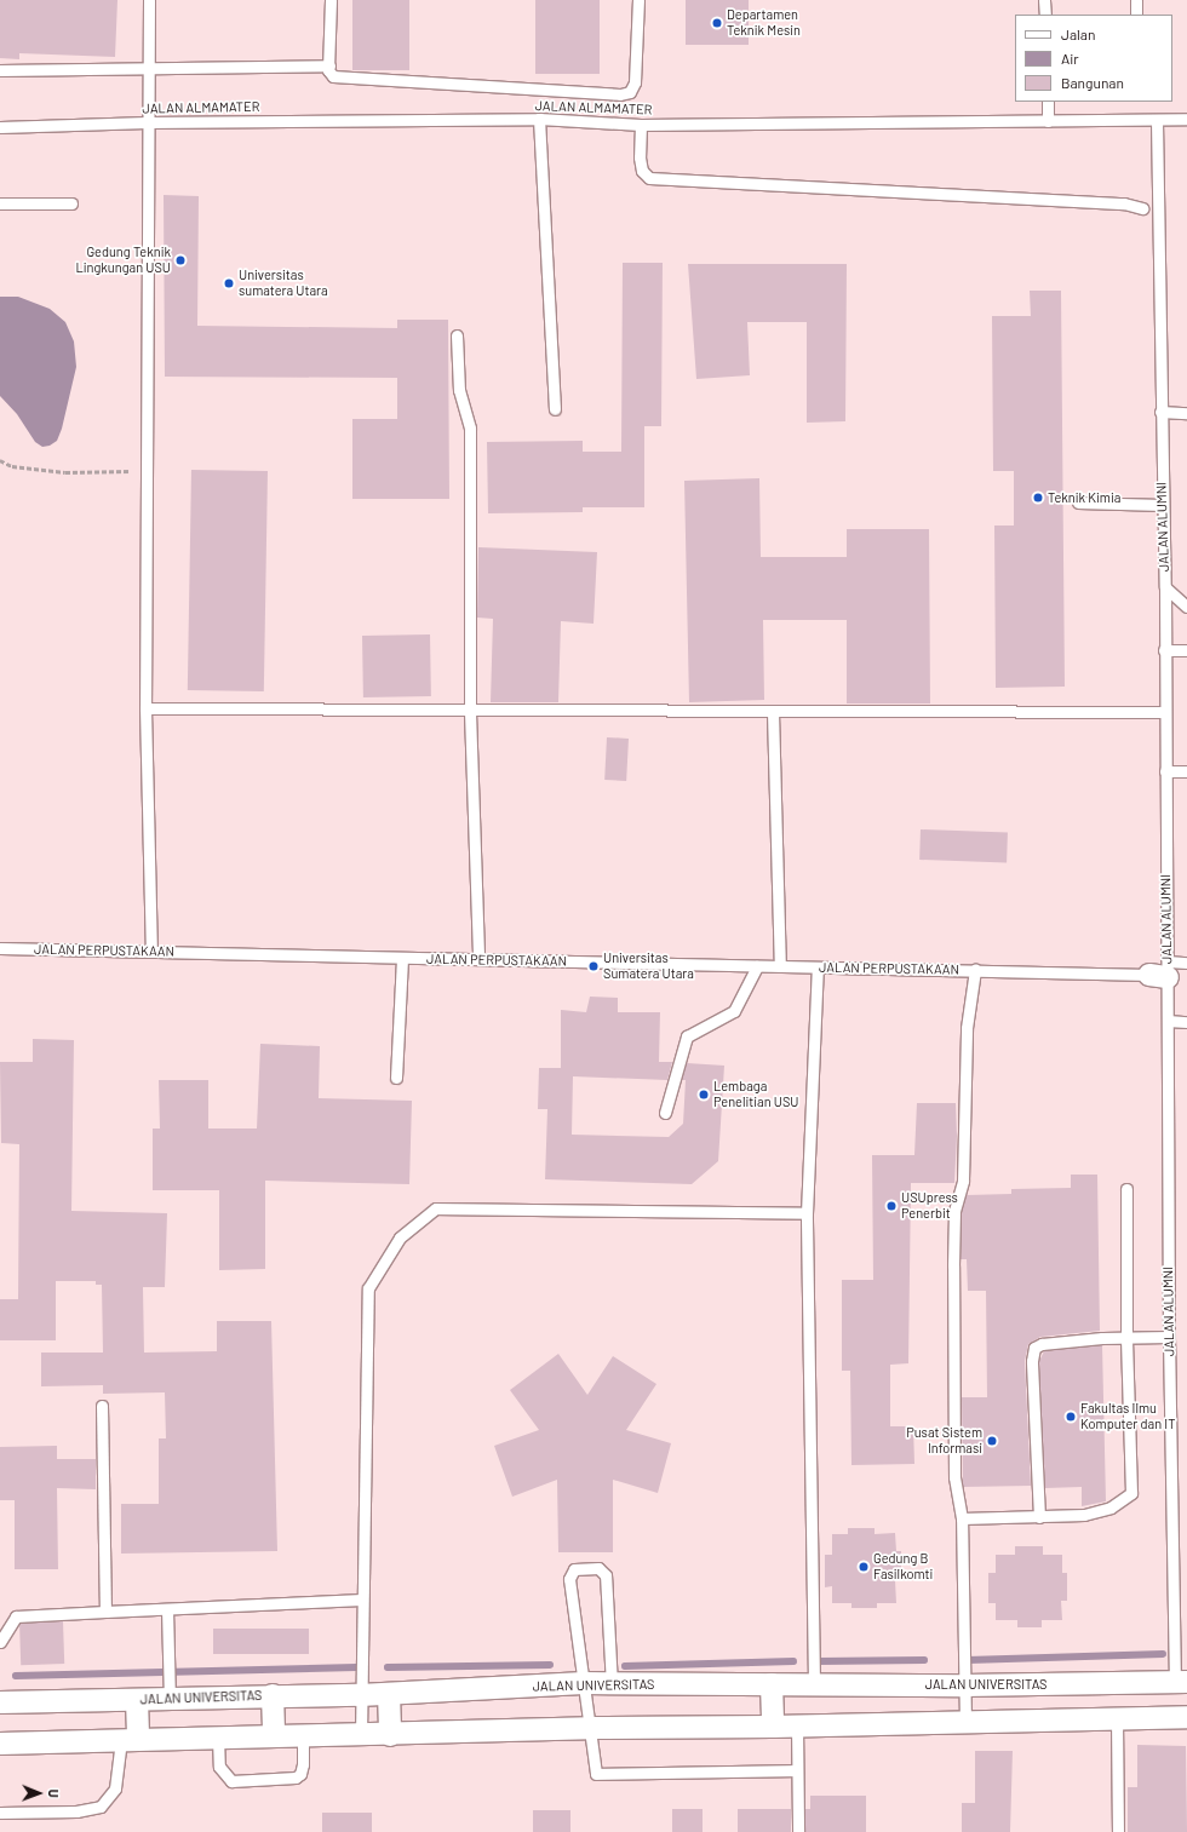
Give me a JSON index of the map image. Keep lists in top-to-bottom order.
{
  "streets": {
    "street": ["JALAN ALUMNI", "JALAN UNIVERSITAS"],
    "lane": ["JALAN ALMAMATER", "JALAN PERPUSTAKAAN"]
  },
  "crossings": [
    ["JALAN ALMAMATER", "JALAN ALUMNI"],
    ["JALAN ALUMNI", "JALAN PERPUSTAKAAN"],
    ["JALAN ALUMNI", "JALAN UNIVERSITAS"]
  ],
  "places": [
    "Departamen Teknik Mesin",
    "Gedung Teknik Lingkungan USU",
    "Universitas sumatera Utara",
    "Teknik Kimia",
    "Universitas Sumatera Utara",
    "Lembaga Penelitian USU",
    "USUpress Penerbit",
    "Fakultas Ilmu Komputer dan IT",
    "Pusat Sistem Informasi",
    "Gedung B Fasilkomti"
  ],
  "legend": ["Jalan", "Air", "Bangunan"],
  "north": "right"
}
